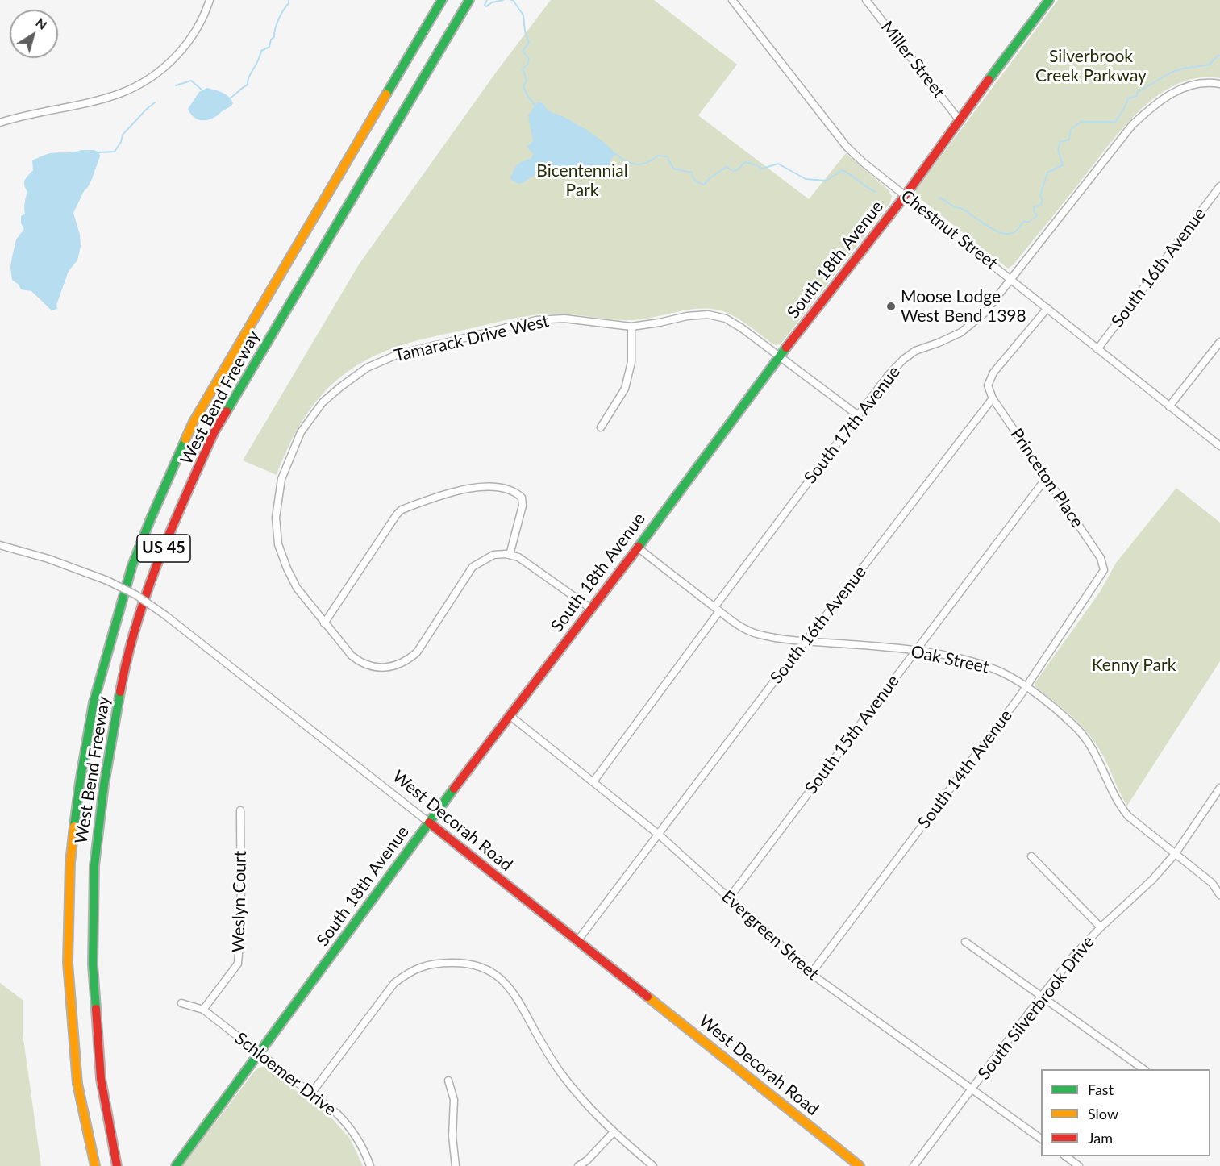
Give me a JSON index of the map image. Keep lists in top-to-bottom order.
{
  "streets": {
    "main road": [
      "South 18th Avenue",
      "West Bend Freeway",
      "US 45",
      "West Decorah Road"
    ],
    "street": [
      "Miller Street",
      "Chestnut Street",
      "South 16th Avenue",
      "Tamarack Drive West",
      "South 17th Avenue",
      "Princeton Place",
      "Oak Street",
      "South 15th Avenue",
      "South 14th Avenue",
      "Weslyn Court",
      "Evergreen Street",
      "South Silverbrook Drive",
      "Schloemer Drive"
    ]
  },
  "crossings": [
    ["Miller Street", "South 18th Avenue"],
    ["Chestnut Street", "South 18th Avenue"],
    ["Chestnut Street", "South 16th Avenue"],
    ["Chestnut Street", "South 17th Avenue"],
    ["South 18th Avenue", "Tamarack Drive West"],
    ["South 18th Avenue", "Oak Street"],
    ["South 18th Avenue", "West Decorah Road"],
    ["South 18th Avenue", "Evergreen Street"],
    ["South 18th Avenue", "Schloemer Drive"],
    ["South 16th Avenue", "Princeton Place"],
    ["South 16th Avenue", "Oak Street"],
    ["South 16th Avenue", "West Decorah Road"],
    ["South 16th Avenue", "Evergreen Street"],
    ["Tamarack Drive West", "South 17th Avenue"],
    ["South 17th Avenue", "Oak Street"],
    ["South 17th Avenue", "Evergreen Street"],
    ["Princeton Place", "South 15th Avenue"],
    ["Princeton Place", "South 14th Avenue"],
    ["Oak Street", "South 15th Avenue"],
    ["Oak Street", "South 14th Avenue"],
    ["Oak Street", "South Silverbrook Drive"],
    ["South 15th Avenue", "Evergreen Street"],
    ["South 14th Avenue", "Evergreen Street"],
    ["Weslyn Court", "Schloemer Drive"],
    ["Evergreen Street", "South Silverbrook Drive"]
  ],
  "parks": ["Silverbrook Creek Parkway", "Bicentennial Park", "Kenny Park"],
  "places": ["Moose Lodge West Bend 1398"],
  "legend": ["Fast", "Slow", "Jam"],
  "north": "top right"
}
